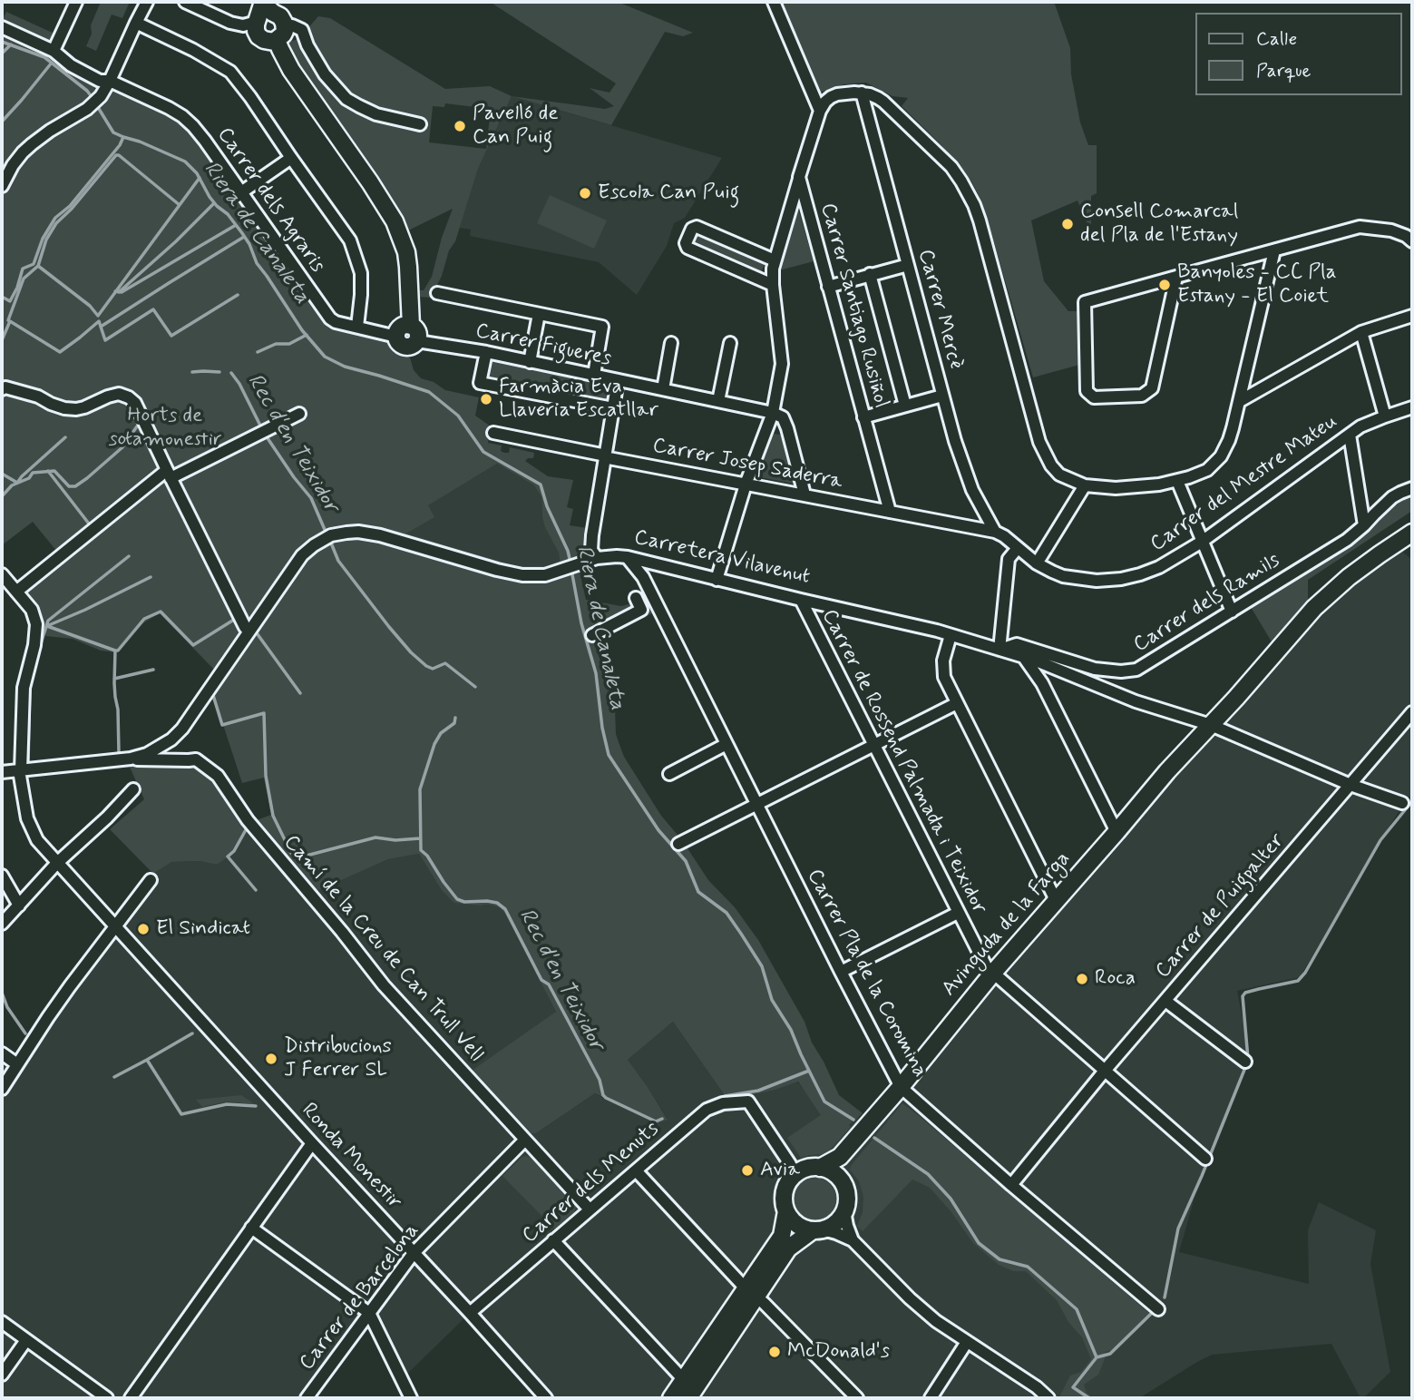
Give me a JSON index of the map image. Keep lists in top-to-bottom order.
{
  "streets": {
    "street": [
      "Carrer dels Agraris",
      "Carrer Santiago Rusiñol",
      "Carrer Mercè",
      "Carrer Figueres",
      "Carrer Josep Saderra",
      "Carrer del Mestre Mateu",
      "Carretera Vilavenut",
      "Carrer dels Ramils",
      "Carrer de Rossend Palmada i Teixidor",
      "Carrer de Puigpalter",
      "Avinguda de la Farga",
      "Camí de la Creu de Can Trull Vell",
      "Carrer Pla de la Coromina",
      "Ronda Monestir",
      "Carrer dels Menuts",
      "Carrer de Barcelona"
    ]
  },
  "crossings": [
    ["Carrer dels Agraris", "Carrer Figueres"],
    ["Carrer Santiago Rusiñol", "Carrer Josep Saderra"],
    ["Carrer Mercè", "Carrer Josep Saderra"],
    ["Carrer Mercè", "Carrer del Mestre Mateu"],
    ["Carrer Josep Saderra", "Carrer del Mestre Mateu"],
    ["Carretera Vilavenut", "Carrer dels Ramils"],
    ["Carretera Vilavenut", "Carrer de Rossend Palmada i Teixidor"],
    ["Carretera Vilavenut", "Carrer de Puigpalter"],
    ["Carretera Vilavenut", "Avinguda de la Farga"],
    ["Carretera Vilavenut", "Camí de la Creu de Can Trull Vell"],
    ["Carretera Vilavenut", "Carrer Pla de la Coromina"],
    ["Carretera Vilavenut", "Ronda Monestir"],
    ["Carrer de Rossend Palmada i Teixidor", "Carrer de Puigpalter"],
    ["Carrer de Rossend Palmada i Teixidor", "Avinguda de la Farga"],
    ["Carrer de Puigpalter", "Carrer Pla de la Coromina"],
    ["Avinguda de la Farga", "Carrer Pla de la Coromina"],
    ["Avinguda de la Farga", "Carrer dels Menuts"],
    ["Camí de la Creu de Can Trull Vell", "Carrer dels Menuts"],
    ["Camí de la Creu de Can Trull Vell", "Carrer de Barcelona"],
    ["Ronda Monestir", "Carrer dels Menuts"],
    ["Ronda Monestir", "Carrer de Barcelona"]
  ],
  "water": ["Riera de Canaleta", "Rec d'en Teixidor"],
  "parks": ["Horts de sotamonestir"],
  "places": [
    "Pavelló de Can Puig",
    "Escola Can Puig",
    "Consell Comarcal del Pla de l'Estany",
    "Banyoles - CC Pla Estany - El Coiet",
    "Farmàcia Eva Llaveria Escatllar",
    "El Sindicat",
    "Roca",
    "Distribucions J Ferrer SL",
    "Avia",
    "McDonald's"
  ],
  "legend": ["Calle", "Parque"]
}
